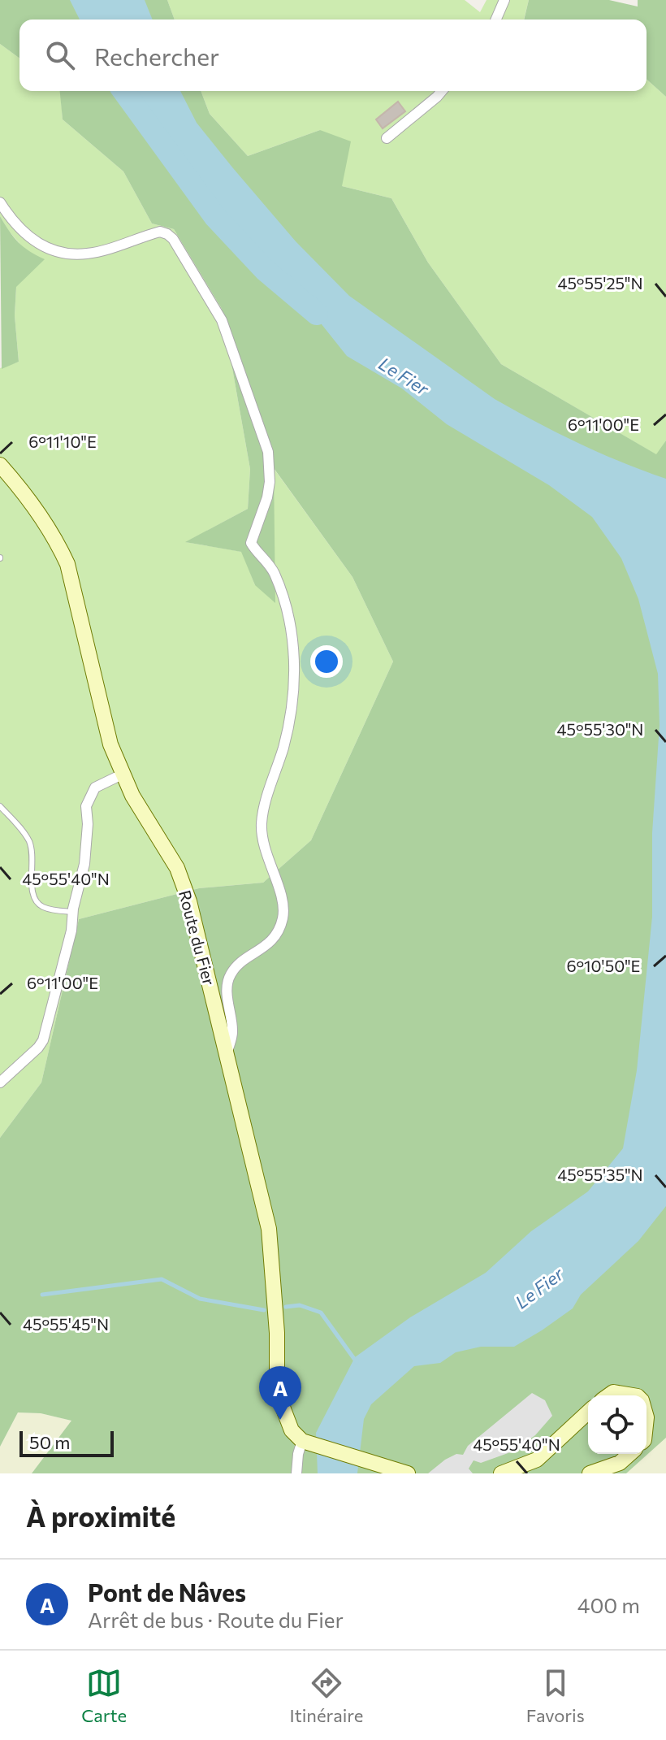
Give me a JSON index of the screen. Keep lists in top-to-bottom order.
{
  "streets": {
    "main road": ["Route du Fier"]
  },
  "water": ["Le Fier"],
  "scale_bar": "50 m",
  "page": {
    "search": "Rechercher",
    "pins": "A",
    "scale": "50 m",
    "heading": "À proximité",
    "list": [
      {
        "mark": "A",
        "name": "Pont de Nâves",
        "note": "Arrêt de bus · Route du Fier",
        "value": "400 m"
      }
    ],
    "nav": ["Carte", "Itinéraire", "Favoris"]
  },
  "coordinates": [
    "45°55'25\"N",
    "6°11'00\"E",
    "6°11'10\"E",
    "45°55'30\"N",
    "45°55'40\"N",
    "6°10'50\"E",
    "45°55'35\"N",
    "45°55'45\"N"
  ]
}
